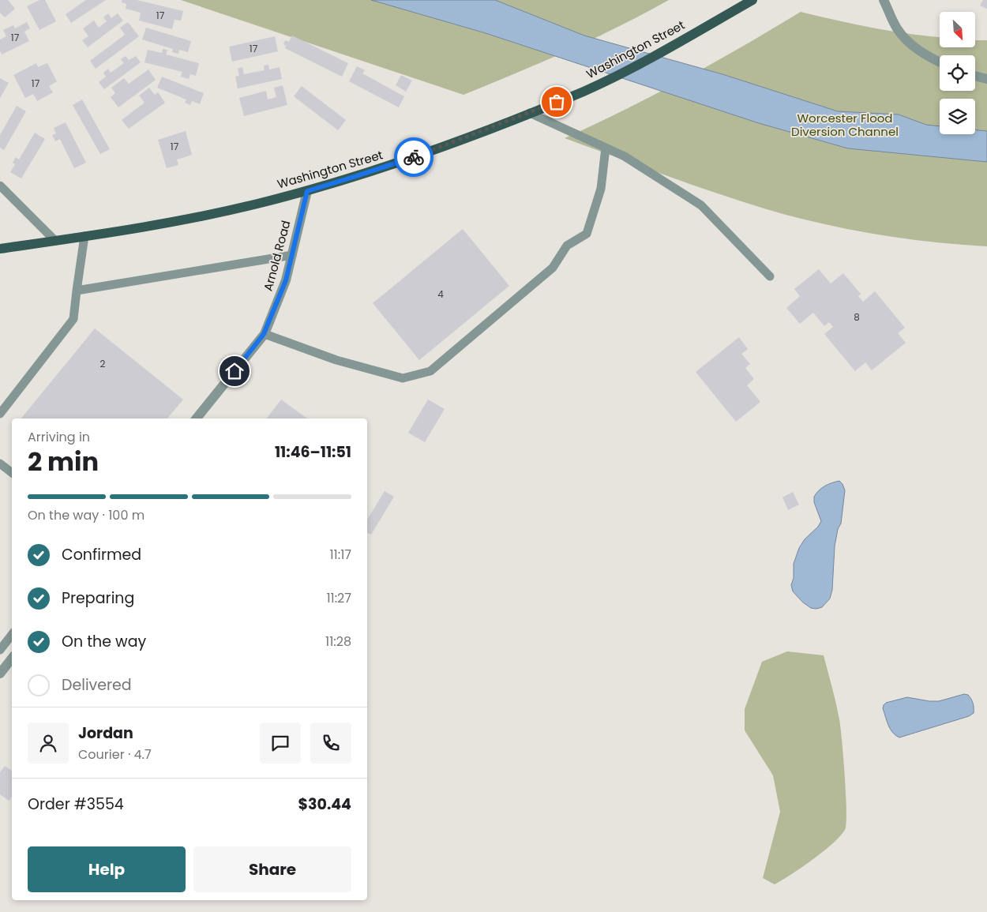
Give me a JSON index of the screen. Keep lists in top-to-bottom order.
{
  "streets": {
    "main road": ["Washington Street"],
    "street": ["Arnold Road"]
  },
  "crossings": [
    ["Washington Street", "Arnold Road"]
  ],
  "parks": ["Worcester Flood Diversion Channel"],
  "house_numbers": [
    "17",
    "17",
    "17",
    "17",
    "17",
    "4",
    "8",
    "2"
  ],
  "north": "bottom right",
  "page": {
    "heading": ["2 min", "Arriving in", "11:46–11:51"],
    "panel": [
      "Jordan",
      "Courier · 4.7",
      "Order #3554",
      "$30.44"
    ],
    "bar": "On the way · 100 m",
    "list": [
      ["Confirmed", "11:17"],
      ["Preparing", "11:27"],
      ["On the way", "11:28"],
      "Delivered"
    ],
    "buttons": ["Help", "Share"]
  }
}
